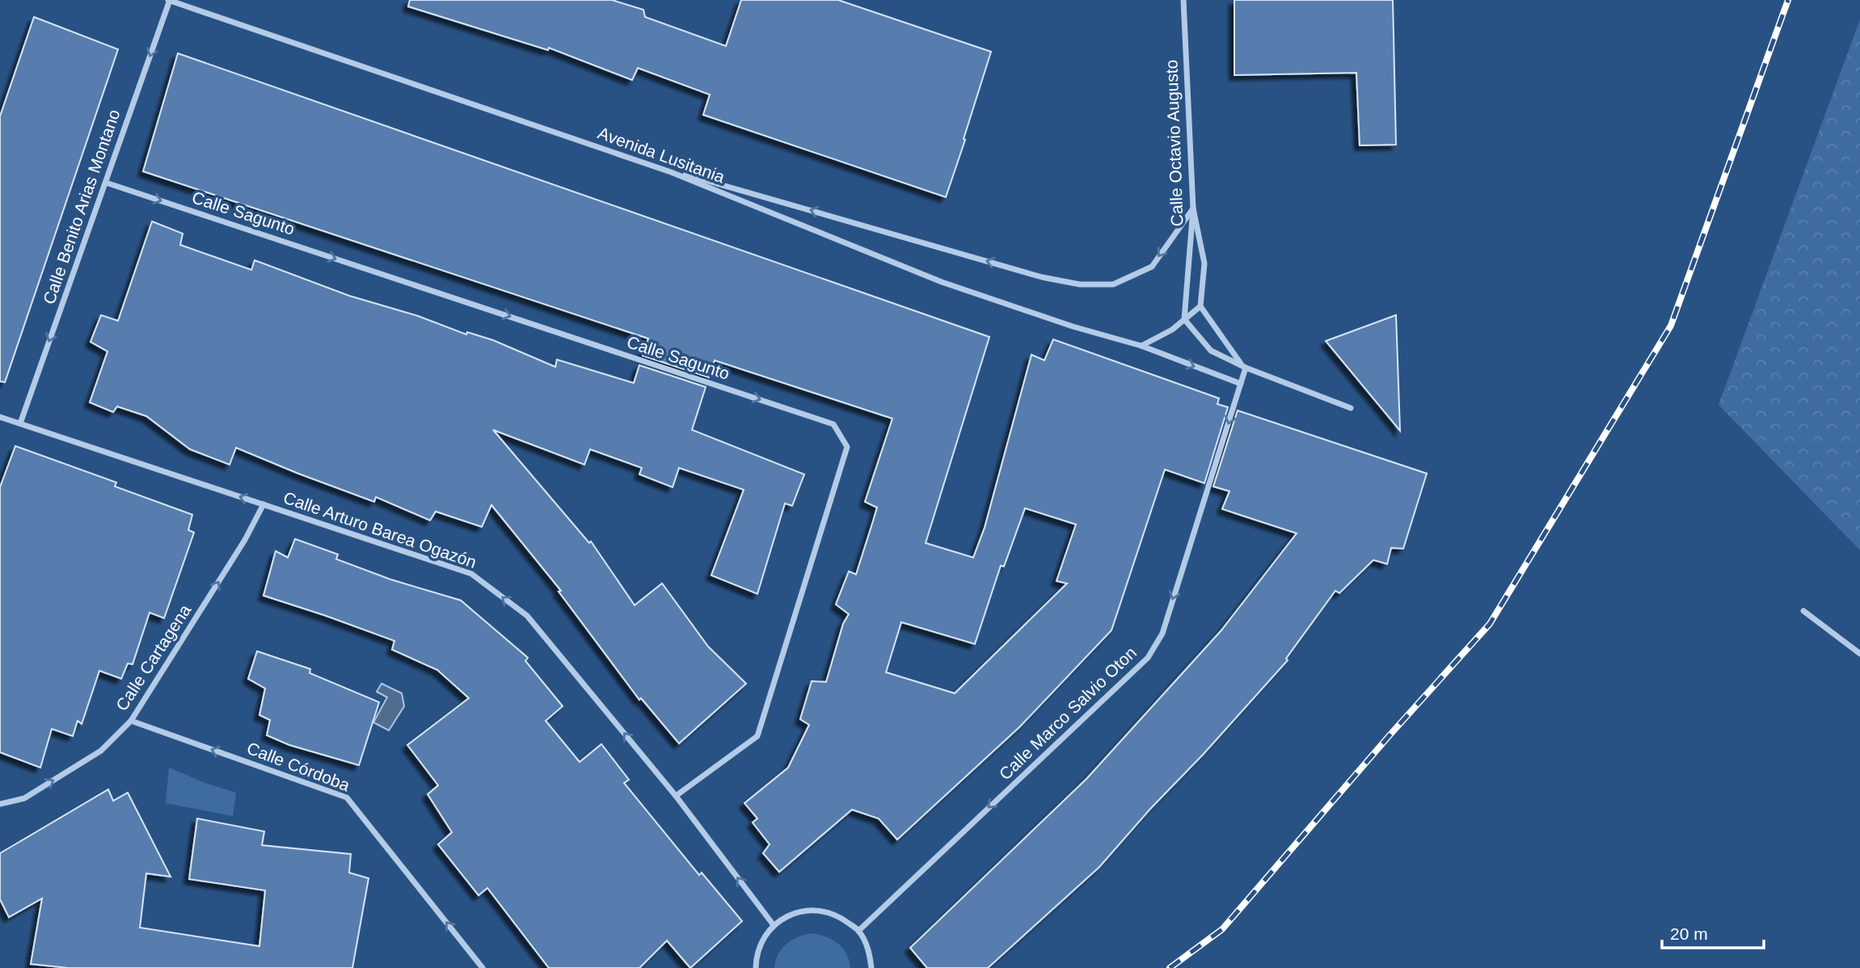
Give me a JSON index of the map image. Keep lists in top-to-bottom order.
{
  "streets": {
    "street": [
      "Calle Octavio Augusto",
      "Avenida Lusitania",
      "Calle Benito Arias Montano",
      "Calle Sagunto",
      "Calle Arturo Barea Ogazón",
      "Calle Cartagena",
      "Calle Marco Salvio Oton",
      "Calle Córdoba"
    ]
  },
  "crossings": [
    ["Avenida Lusitania", "Calle Benito Arias Montano"],
    ["Avenida Lusitania", "Calle Marco Salvio Oton"],
    ["Calle Benito Arias Montano", "Calle Sagunto"],
    ["Calle Benito Arias Montano", "Calle Arturo Barea Ogazón"],
    ["Calle Sagunto", "Calle Arturo Barea Ogazón"],
    ["Calle Arturo Barea Ogazón", "Calle Cartagena"],
    ["Calle Cartagena", "Calle Córdoba"]
  ],
  "one_way": [
    "Calle Benito Arias Montano",
    "Calle Arturo Barea Ogazón",
    "Calle Cartagena",
    "Calle Marco Salvio Oton",
    "Calle Córdoba"
  ],
  "scale_bar": "20 m"
}
